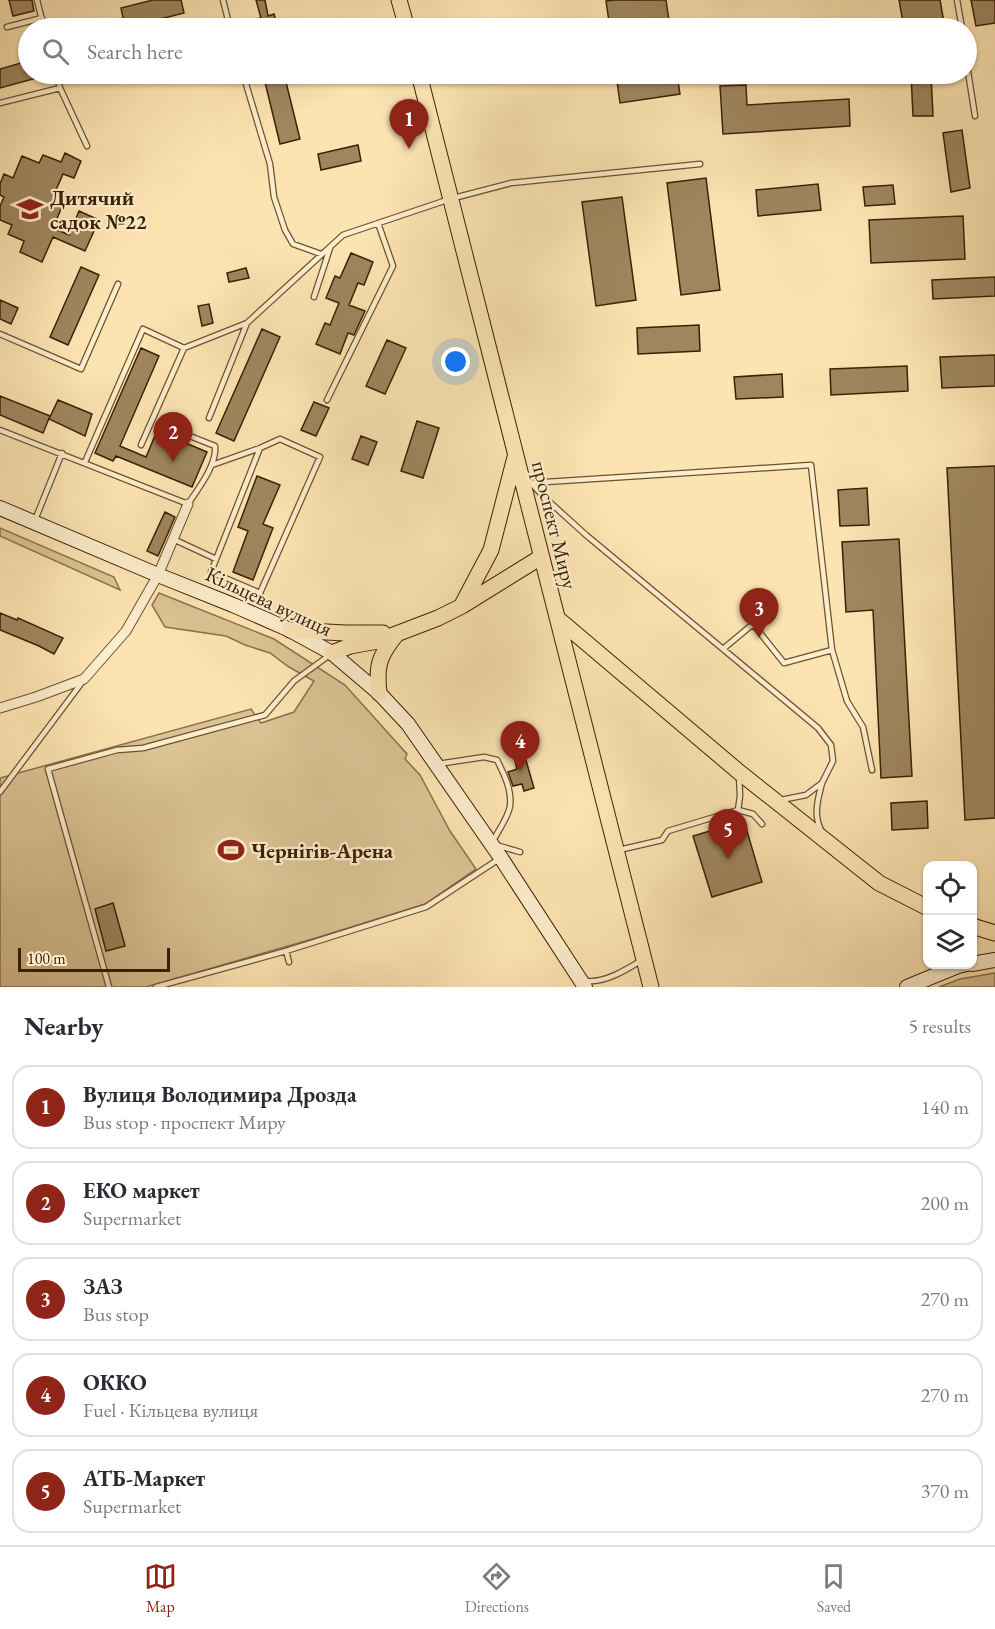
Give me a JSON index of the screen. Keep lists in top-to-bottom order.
{
  "streets": {
    "main road": ["проспект Миру", "Кільцева вулиця"]
  },
  "places": {
    "school or university": ["Дитячий садок №22"],
    "sports": ["Чернігів-Арена"]
  },
  "scale_bar": "100 m",
  "page": {
    "search": "Search here",
    "pins": [
      "1",
      "2",
      "3",
      "4",
      "5"
    ],
    "scale": "100 m",
    "heading": ["Nearby", "5 results"],
    "list": [
      {
        "mark": "1",
        "name": "Вулиця Володимира Дрозда",
        "note": "Bus stop · проспект Миру",
        "value": "140 m"
      },
      {
        "mark": "2",
        "name": "ЕКО маркет",
        "note": "Supermarket",
        "value": "200 m"
      },
      {
        "mark": "3",
        "name": "ЗАЗ",
        "note": "Bus stop",
        "value": "270 m"
      },
      {
        "mark": "4",
        "name": "ОККО",
        "note": "Fuel · Кільцева вулиця",
        "value": "270 m"
      },
      {
        "mark": "5",
        "name": "АТБ-Маркет",
        "note": "Supermarket",
        "value": "370 m"
      }
    ],
    "nav": ["Map", "Directions", "Saved"]
  }
}
